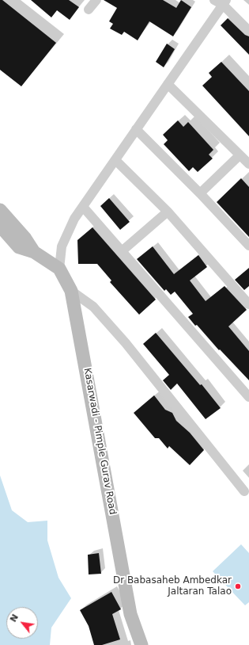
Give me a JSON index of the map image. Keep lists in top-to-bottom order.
{
  "streets": {
    "street": ["Kasarwadi - Pimple Gurav Road"]
  },
  "places": ["Dr Babasaheb Ambedkar Jaltaran Talao"],
  "north": "top left"
}
